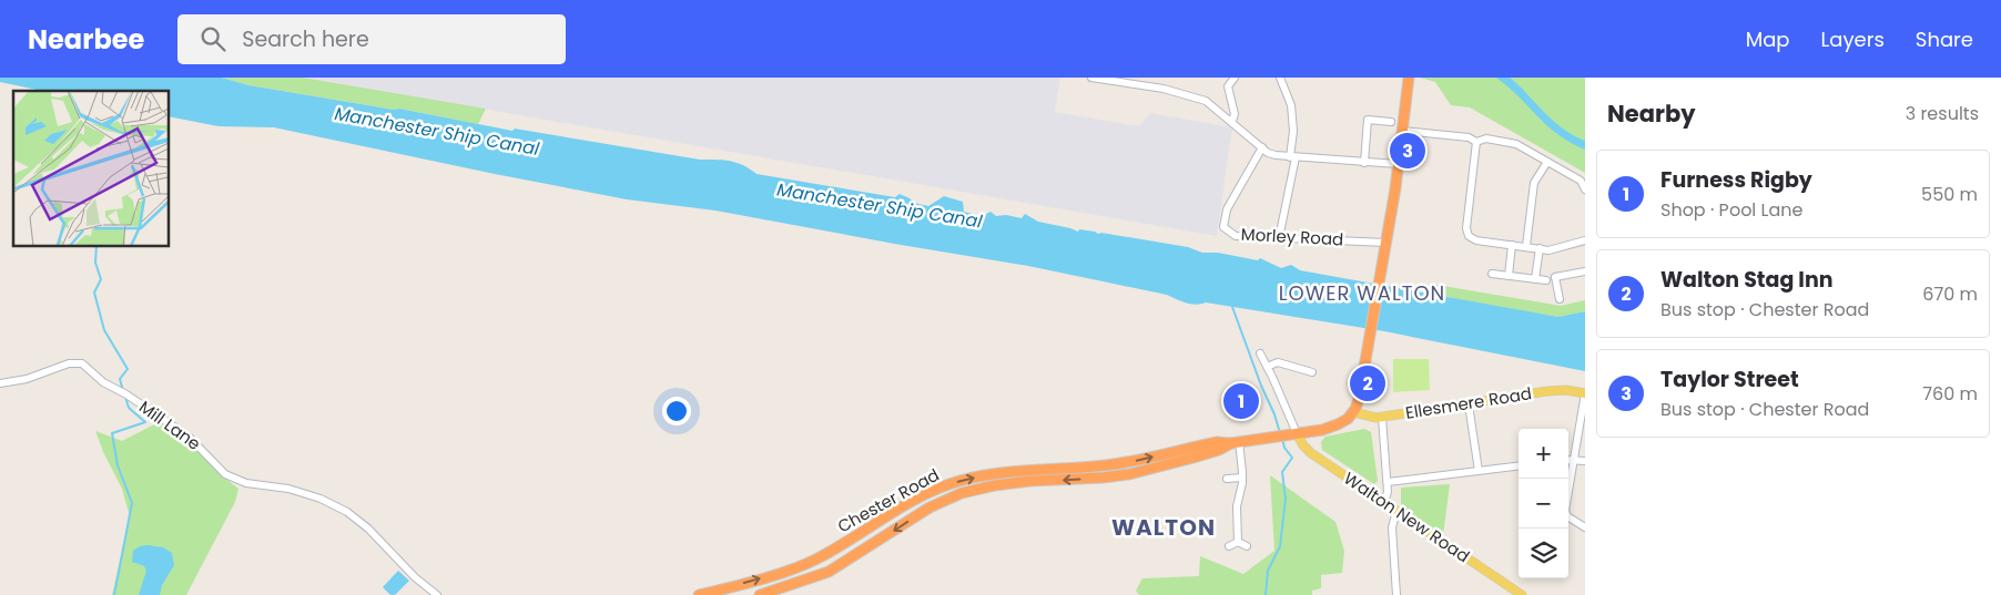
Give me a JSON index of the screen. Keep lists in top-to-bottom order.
{
  "streets": {
    "highway": ["Chester Road"],
    "main road": ["Ellesmere Road", "Walton New Road"],
    "street": ["Morley Road", "Mill Lane"]
  },
  "crossings": [
    ["Ellesmere Road", "Chester Road"],
    ["Chester Road", "Walton New Road"]
  ],
  "districts": ["LOWER WALTON", "WALTON"],
  "water": ["Manchester Ship Canal"],
  "page": {
    "header": "Nearbee",
    "search": "Search here",
    "nav": ["Map", "Layers", "Share"],
    "heading": ["Nearby", "3 results"],
    "pins": ["3", "2", "1"],
    "list": [
      {
        "mark": "1",
        "name": "Furness Rigby",
        "note": "Shop · Pool Lane",
        "value": "550 m"
      },
      {
        "mark": "2",
        "name": "Walton Stag Inn",
        "note": "Bus stop · Chester Road",
        "value": "670 m"
      },
      {
        "mark": "3",
        "name": "Taylor Street",
        "note": "Bus stop · Chester Road",
        "value": "760 m"
      }
    ],
    "map_buttons": ["+", "−"]
  }
}
